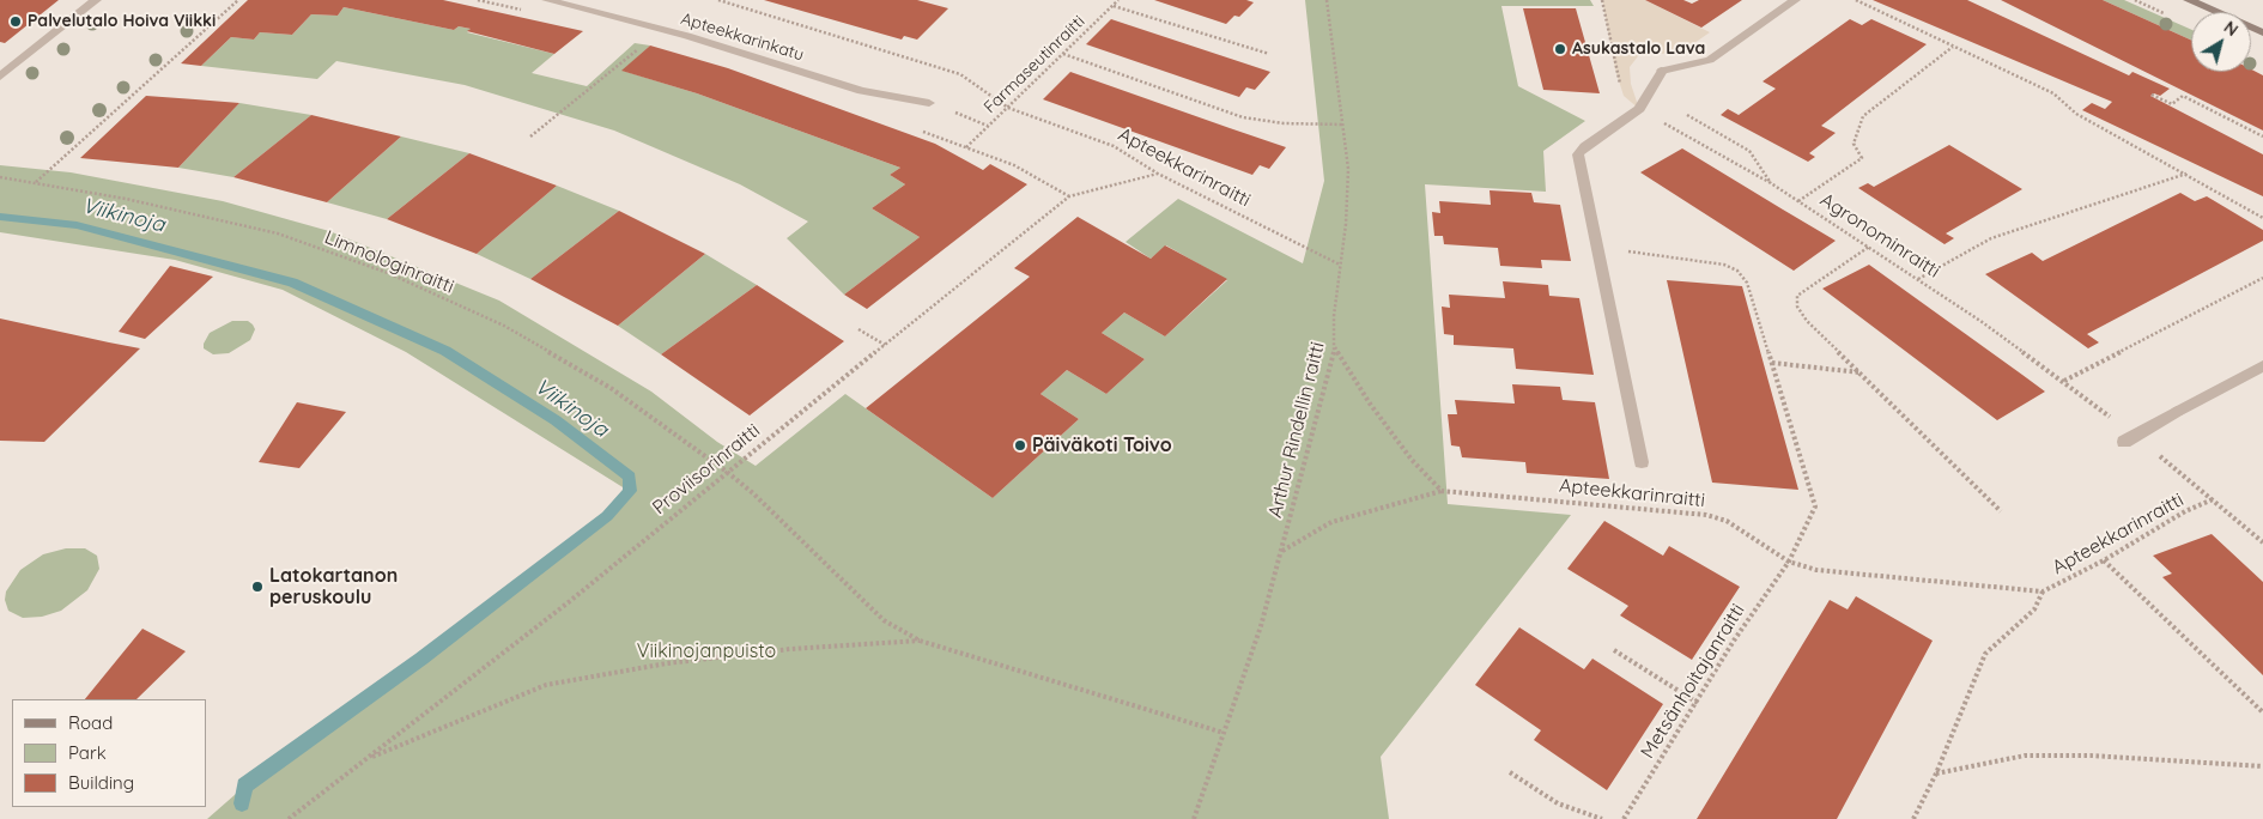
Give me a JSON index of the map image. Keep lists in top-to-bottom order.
{
  "streets": {
    "street": ["Apteekkarinkatu"],
    "path": [
      "Farmaseutinraitti",
      "Apteekkarinraitti",
      "Agronominraitti",
      "Limnologinraitti",
      "Arthur Rindellin raitti",
      "Proviisorinraitti",
      "Metsänhoitajanraitti"
    ]
  },
  "crossings": [
    ["Farmaseutinraitti", "Apteekkarinraitti"],
    ["Apteekkarinraitti", "Arthur Rindellin raitti"],
    ["Apteekkarinraitti", "Proviisorinraitti"],
    ["Apteekkarinraitti", "Metsänhoitajanraitti"],
    ["Limnologinraitti", "Proviisorinraitti"]
  ],
  "water": ["Viikinoja"],
  "parks": ["Viikinojanpuisto"],
  "places": [
    "Palvelutalo Hoiva Viikki",
    "Asukastalo Lava",
    "Päiväkoti Toivo",
    "Latokartanon peruskoulu"
  ],
  "legend": ["Road", "Park", "Building"],
  "north": "top right"
}
